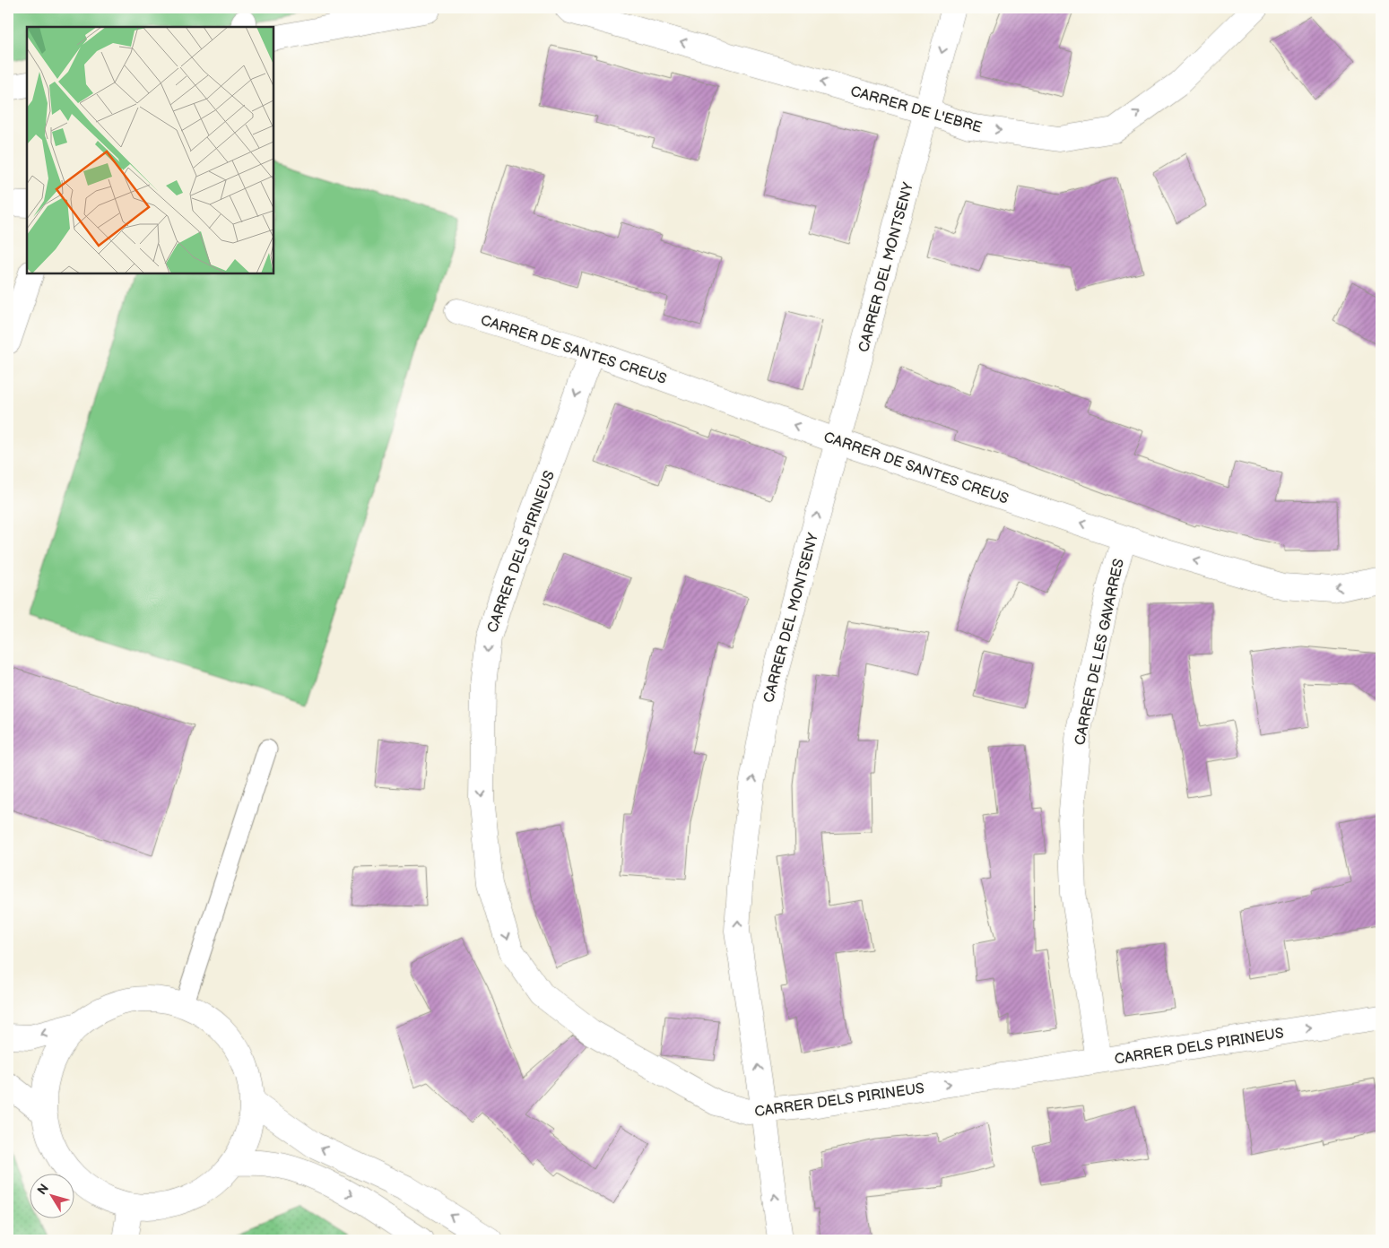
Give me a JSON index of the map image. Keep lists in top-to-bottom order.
{
  "streets": {
    "street": [
      "CARRER DE L'EBRE",
      "CARRER DEL MONTSENY",
      "CARRER DE SANTES CREUS",
      "CARRER DELS PIRINEUS",
      "CARRER DE LES GAVARRES"
    ]
  },
  "crossings": [
    ["CARRER DE L'EBRE", "CARRER DEL MONTSENY"],
    ["CARRER DEL MONTSENY", "CARRER DE SANTES CREUS"],
    ["CARRER DEL MONTSENY", "CARRER DELS PIRINEUS"],
    ["CARRER DE SANTES CREUS", "CARRER DELS PIRINEUS"],
    ["CARRER DE SANTES CREUS", "CARRER DE LES GAVARRES"],
    ["CARRER DELS PIRINEUS", "CARRER DE LES GAVARRES"]
  ],
  "one_way": ["CARRER DE SANTES CREUS"],
  "north": "top left"
}
